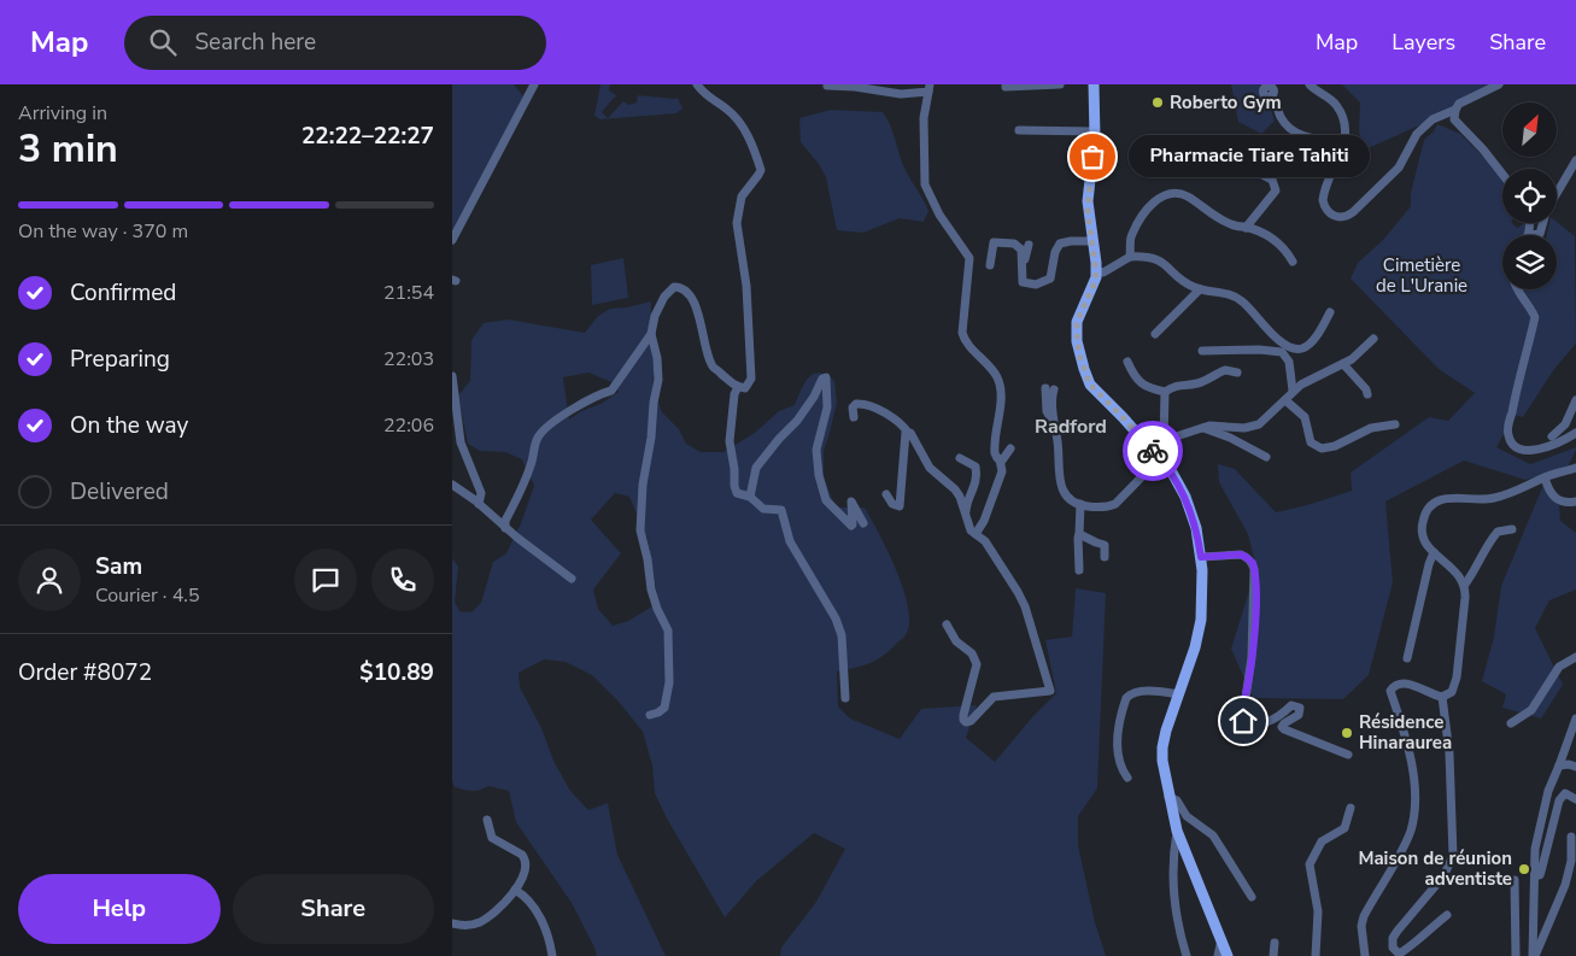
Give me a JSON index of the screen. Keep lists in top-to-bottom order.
{
  "districts": ["Radford"],
  "parks": ["Cimetière de L'Uranie"],
  "places": [
    "Roberto Gym",
    "Pharmacie Tiare Tahiti",
    "Résidence Hinaraurea",
    "Maison de réunion adventiste"
  ],
  "north": "top right",
  "page": {
    "header": "Map",
    "search": "Search here",
    "nav": ["Map", "Layers", "Share"],
    "heading": ["3 min", "Arriving in", "22:22–22:27"],
    "panel": [
      "Sam",
      "Courier · 4.5",
      "Order #8072",
      "$10.89"
    ],
    "bubble": "Pharmacie Tiare Tahiti",
    "bar": "On the way · 370 m",
    "list": [
      ["Confirmed", "21:54"],
      ["Preparing", "22:03"],
      ["On the way", "22:06"],
      "Delivered"
    ],
    "buttons": ["Help", "Share"]
  }
}
